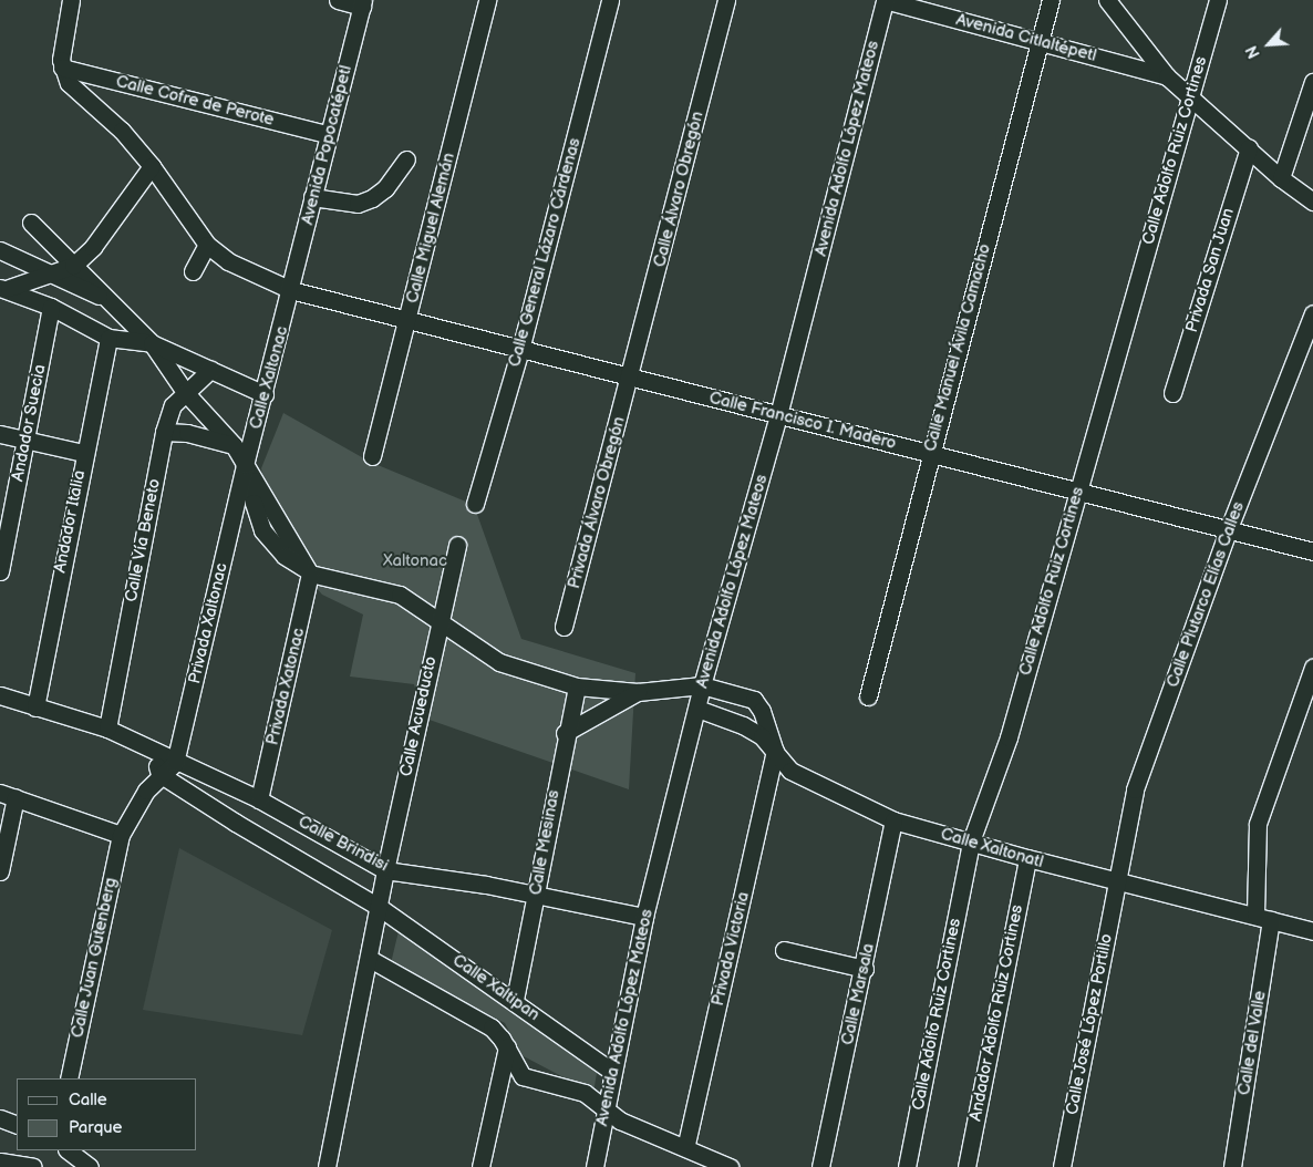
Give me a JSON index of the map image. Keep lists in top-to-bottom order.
{
  "streets": {
    "street": [
      "Avenida Citlaltépetl",
      "Calle Cofre de Perote",
      "Avenida Popocatépetl",
      "Avenida Adolfo López Mateos",
      "Calle Adolfo Ruiz Cortines",
      "Calle Álvaro Obregón",
      "Calle Miguel Alemán",
      "Calle General Lázaro Cárdenas",
      "Privada San Juan",
      "Calle Manuel Ávila Camacho",
      "Calle Xaltonac",
      "Calle Francisco I. Madero",
      "Andador Suecia",
      "Privada Álvaro Obregón",
      "Andador Italia",
      "Calle Vía Beneto",
      "Calle Plutarco Elías Calles",
      "Privada Xaltonac",
      "Privada Xatonac",
      "Calle Acueducto",
      "Calle Mesinas",
      "Calle Brindisi",
      "Calle Xaltonatl",
      "Privada Victoria",
      "Calle Juan Gutenberg",
      "Calle Xaltipan",
      "Calle Marsala",
      "Andador Adolfo Ruiz Cortines",
      "Calle José López Portillo",
      "Calle del Valle"
    ]
  },
  "crossings": [
    ["Avenida Citlaltépetl", "Avenida Adolfo López Mateos"],
    ["Avenida Citlaltépetl", "Calle Manuel Ávila Camacho"],
    ["Calle Cofre de Perote", "Avenida Popocatépetl"],
    ["Calle Cofre de Perote", "Calle Francisco I. Madero"],
    ["Avenida Popocatépetl", "Calle Xaltonac"],
    ["Avenida Popocatépetl", "Calle Francisco I. Madero"],
    ["Avenida Adolfo López Mateos", "Calle Francisco I. Madero"],
    ["Avenida Adolfo López Mateos", "Calle Brindisi"],
    ["Avenida Adolfo López Mateos", "Calle Xaltonatl"],
    ["Avenida Adolfo López Mateos", "Calle Xaltipan"],
    ["Calle Adolfo Ruiz Cortines", "Calle Francisco I. Madero"],
    ["Calle Adolfo Ruiz Cortines", "Calle Xaltonatl"],
    ["Calle Álvaro Obregón", "Calle Francisco I. Madero"],
    ["Calle Álvaro Obregón", "Privada Álvaro Obregón"],
    ["Calle Miguel Alemán", "Calle Francisco I. Madero"],
    ["Calle General Lázaro Cárdenas", "Calle Francisco I. Madero"],
    ["Calle Manuel Ávila Camacho", "Calle Francisco I. Madero"],
    ["Calle Xaltonac", "Calle Francisco I. Madero"],
    ["Calle Xaltonac", "Privada Xaltonac"],
    ["Calle Francisco I. Madero", "Privada Álvaro Obregón"],
    ["Calle Francisco I. Madero", "Calle Plutarco Elías Calles"],
    ["Andador Italia", "Calle Brindisi"],
    ["Calle Vía Beneto", "Calle Brindisi"],
    ["Calle Plutarco Elías Calles", "Calle Xaltonatl"],
    ["Calle Plutarco Elías Calles", "Calle José López Portillo"],
    ["Privada Xaltonac", "Calle Brindisi"],
    ["Privada Xatonac", "Calle Brindisi"],
    ["Calle Acueducto", "Calle Brindisi"],
    ["Calle Acueducto", "Calle Xaltipan"],
    ["Calle Mesinas", "Calle Brindisi"],
    ["Calle Mesinas", "Calle Xaltipan"],
    ["Calle Brindisi", "Calle Xaltipan"],
    ["Calle Xaltonatl", "Privada Victoria"],
    ["Calle Xaltonatl", "Calle Marsala"],
    ["Calle Xaltonatl", "Andador Adolfo Ruiz Cortines"],
    ["Calle Xaltonatl", "Calle José López Portillo"],
    ["Calle Xaltonatl", "Calle del Valle"]
  ],
  "parks": ["Xaltonac"],
  "legend": ["Calle", "Parque"],
  "north": "bottom left"
}
